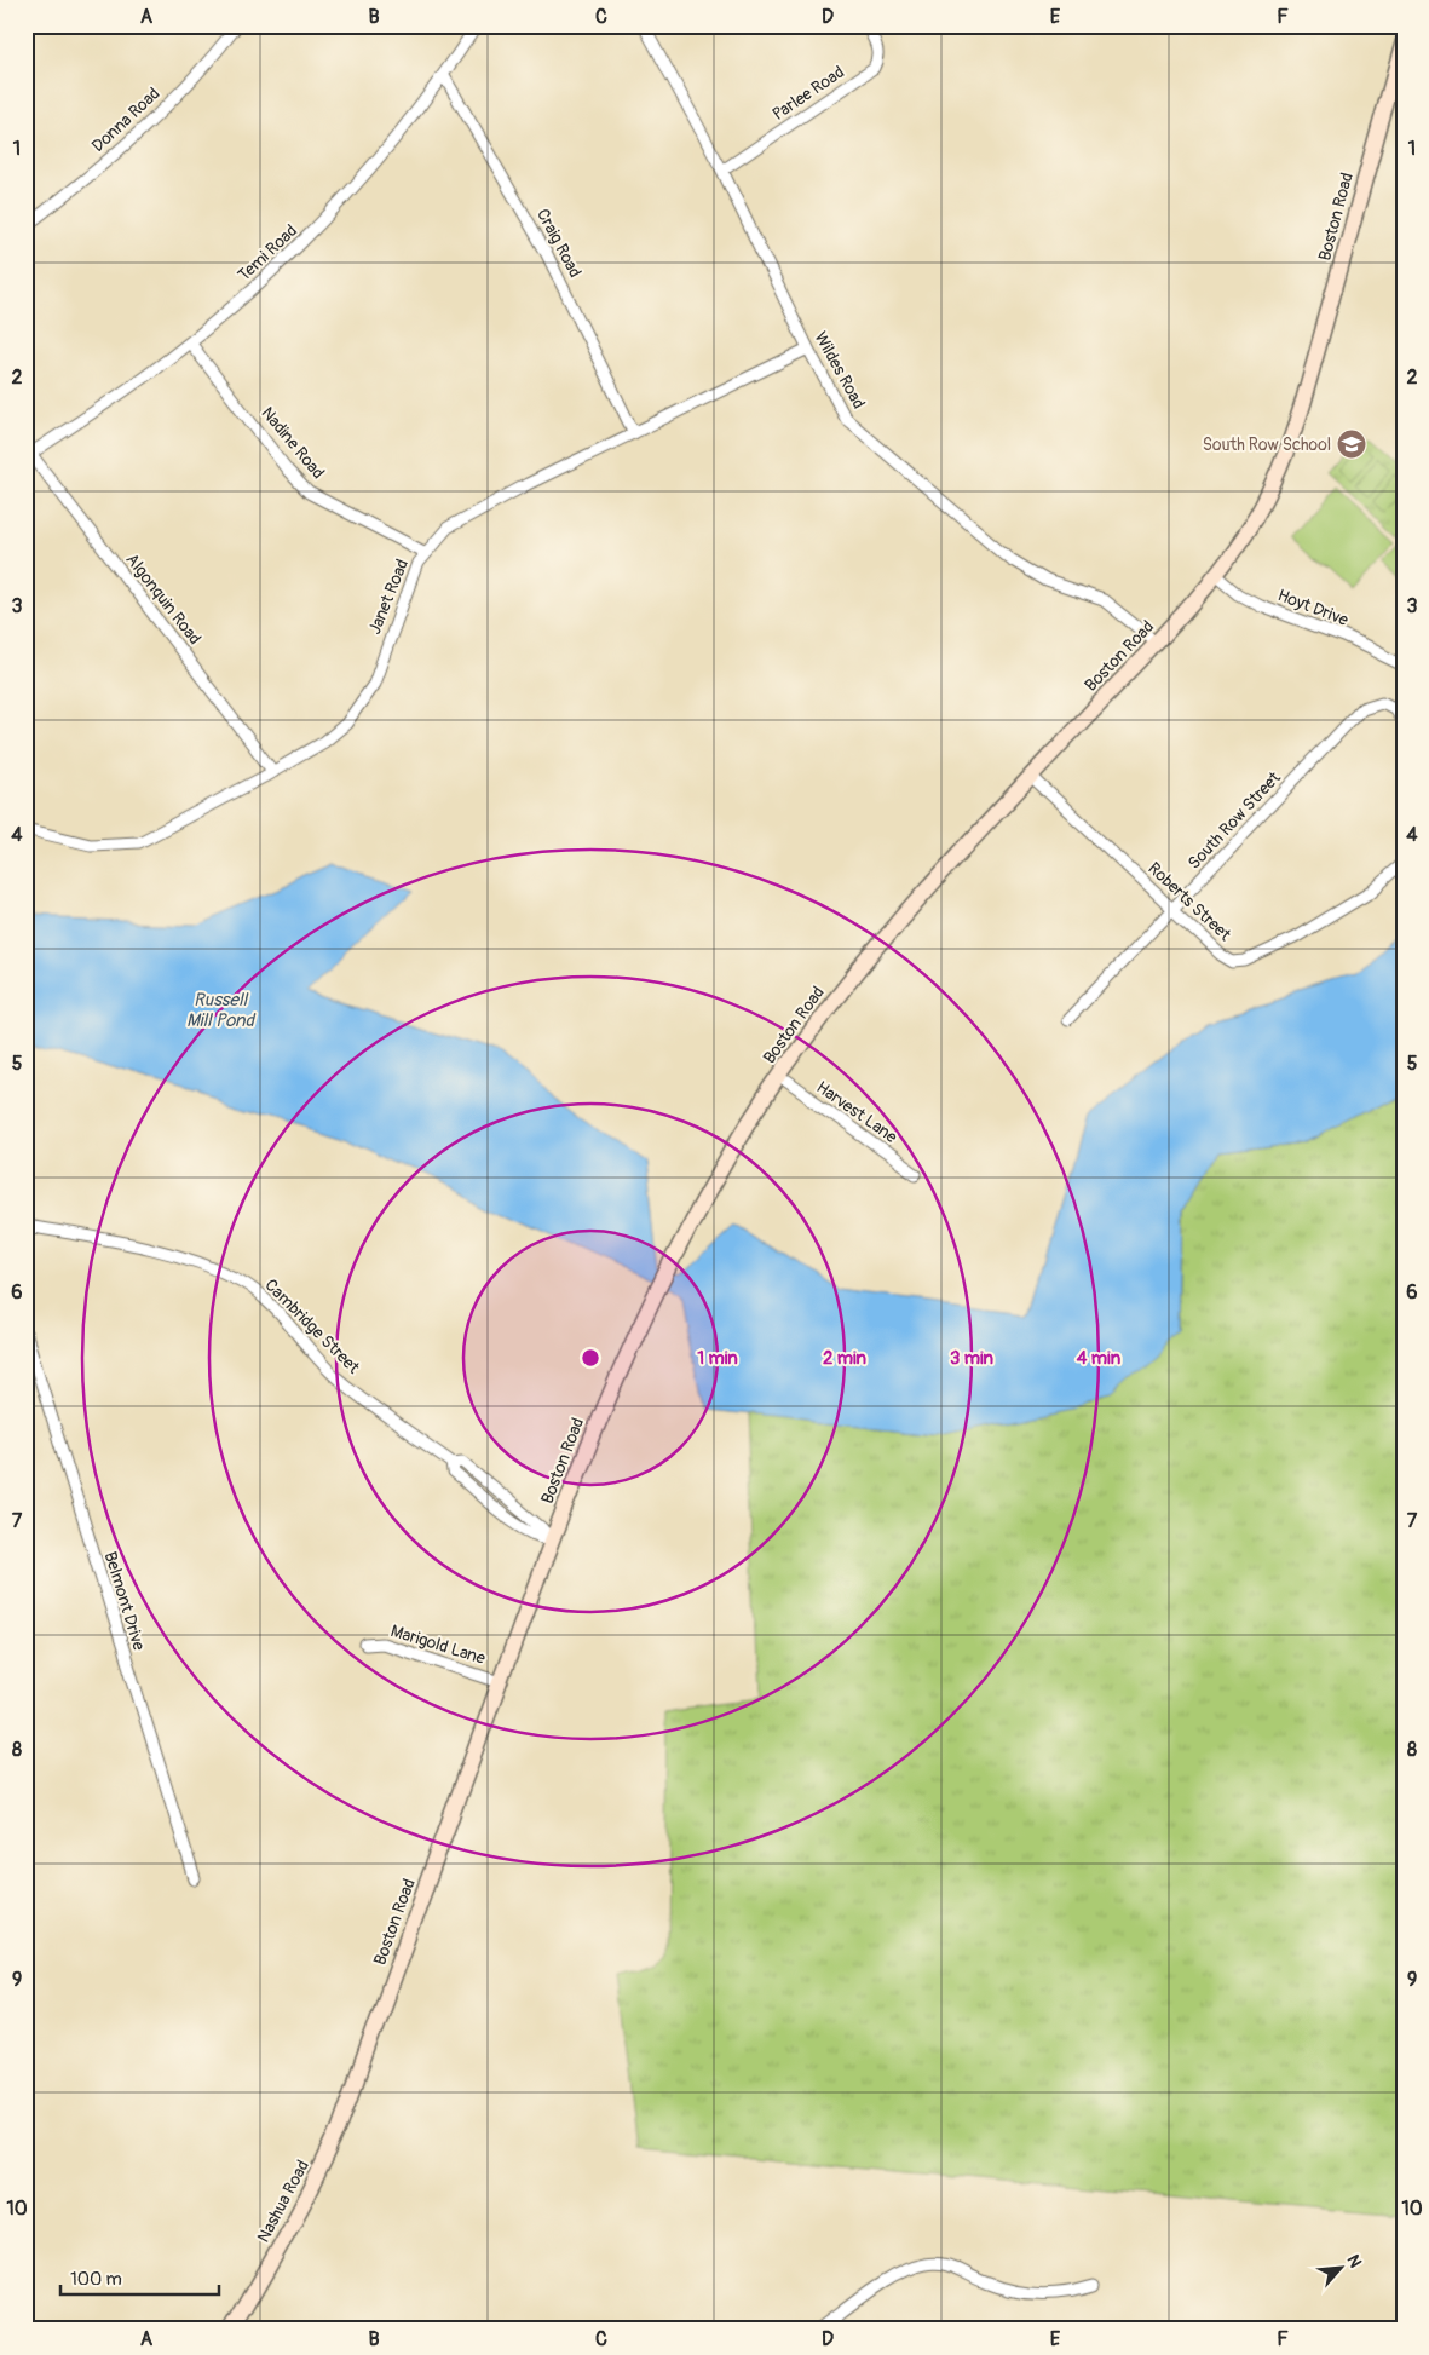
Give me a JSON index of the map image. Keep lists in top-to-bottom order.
{
  "streets": {
    "main road": ["Boston Road", "Nashua Road"],
    "street": [
      "Parlee Road",
      "Donna Road",
      "Craig Road",
      "Temi Road",
      "Wildes Road",
      "Nadine Road",
      "Janet Road",
      "Algonquin Road",
      "Hoyt Drive",
      "South Row Street",
      "Roberts Street",
      "Harvest Lane",
      "Cambridge Street",
      "Belmont Drive",
      "Marigold Lane"
    ]
  },
  "crossings": [
    ["Parlee Road", "Wildes Road"],
    ["Boston Road", "Wildes Road"],
    ["Boston Road", "Hoyt Drive"],
    ["Boston Road", "Roberts Street"],
    ["Boston Road", "Harvest Lane"],
    ["Boston Road", "Cambridge Street"],
    ["Boston Road", "Marigold Lane"],
    ["Boston Road", "Nashua Road"],
    ["Craig Road", "Temi Road"],
    ["Craig Road", "Janet Road"],
    ["Temi Road", "Nadine Road"],
    ["Temi Road", "Algonquin Road"],
    ["Wildes Road", "Janet Road"],
    ["Nadine Road", "Janet Road"],
    ["Janet Road", "Algonquin Road"],
    ["South Row Street", "Roberts Street"]
  ],
  "water": ["Russell Mill Pond"],
  "places": {
    "school or university": ["South Row School"]
  },
  "scale_bar": "100 m",
  "north": "top right",
  "grid": {
    "columns": [
      "A",
      "B",
      "C",
      "D",
      "E",
      "F"
    ],
    "rows": [
      "1",
      "2",
      "3",
      "4",
      "5",
      "6",
      "7",
      "8",
      "9",
      "10"
    ]
  },
  "rings": [
    "1 min",
    "2 min",
    "3 min",
    "4 min"
  ]
}
